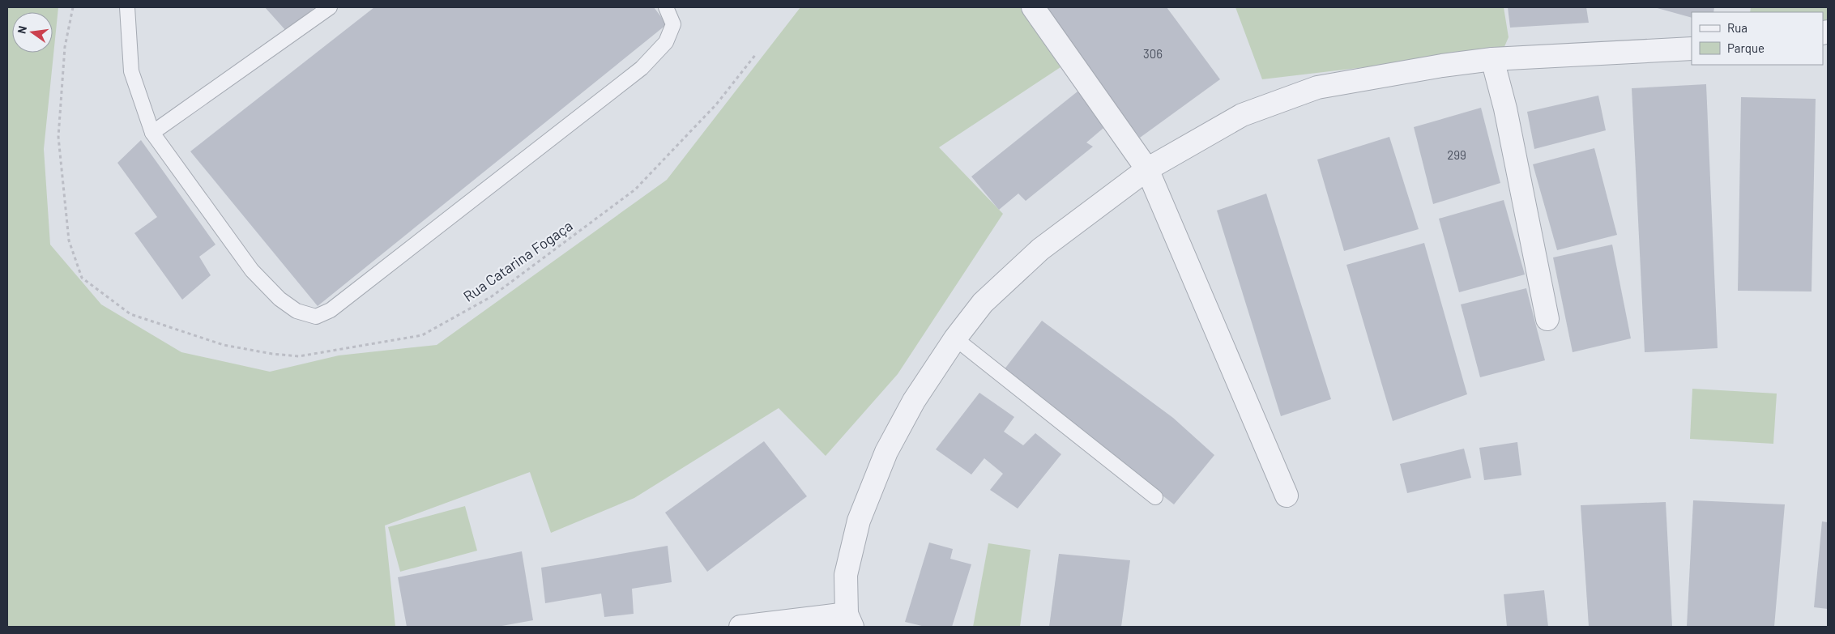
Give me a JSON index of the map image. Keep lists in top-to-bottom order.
{
  "streets": {
    "path": ["Rua Catarina Fogaça"]
  },
  "house_numbers": ["306", "299"],
  "legend": ["Rua", "Parque"],
  "north": "left"
}
